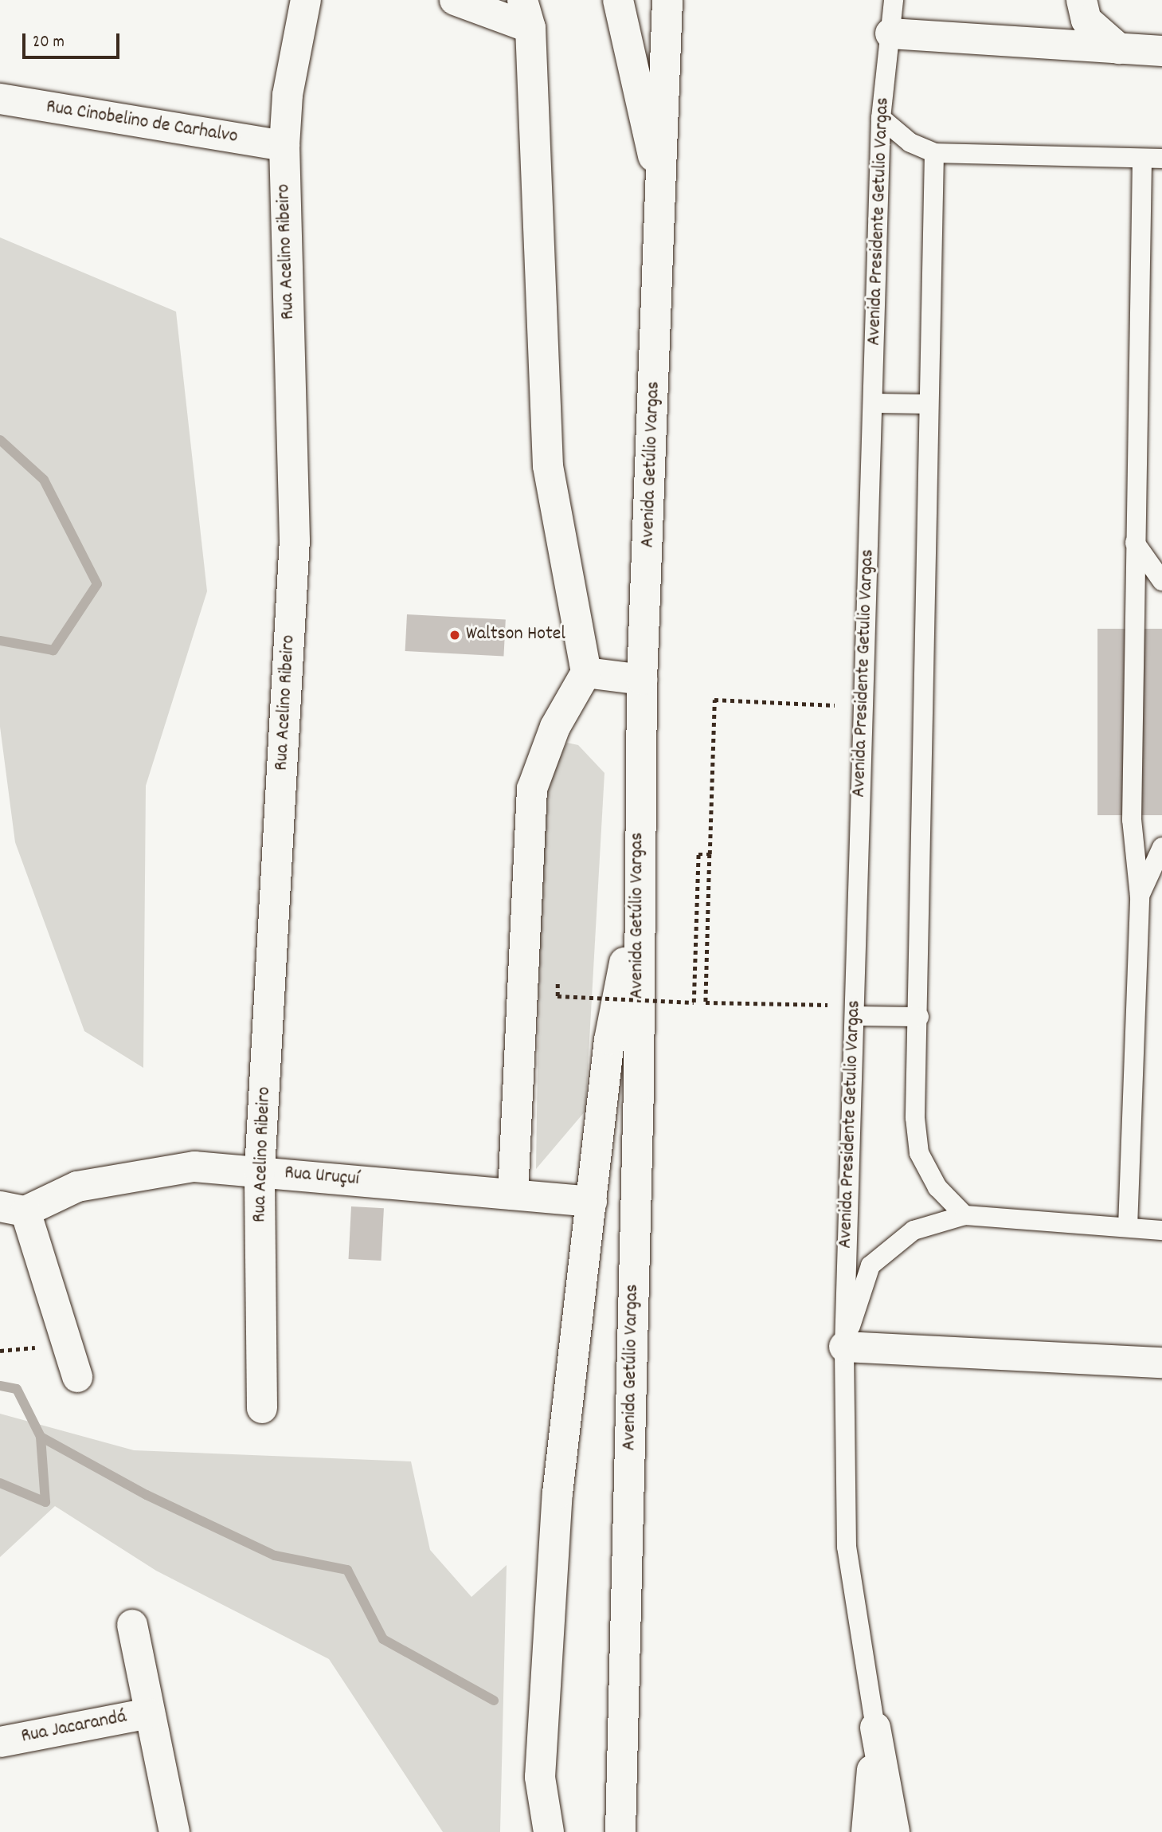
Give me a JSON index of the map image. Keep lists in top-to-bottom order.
{
  "streets": {
    "main road": [
      "Rua Cinobelino de Carhalvo",
      "Rua Acelino Ribeiro",
      "Avenida Getúlio Vargas",
      "Rua Uruçuí",
      "Rua Jacarandá"
    ],
    "lane": ["Avenida Presidente Getulio Vargas"]
  },
  "crossings": [
    ["Rua Cinobelino de Carhalvo", "Rua Acelino Ribeiro"],
    ["Rua Acelino Ribeiro", "Rua Uruçuí"]
  ],
  "places": ["Waltson Hotel"],
  "scale_bar": "20 m"
}
